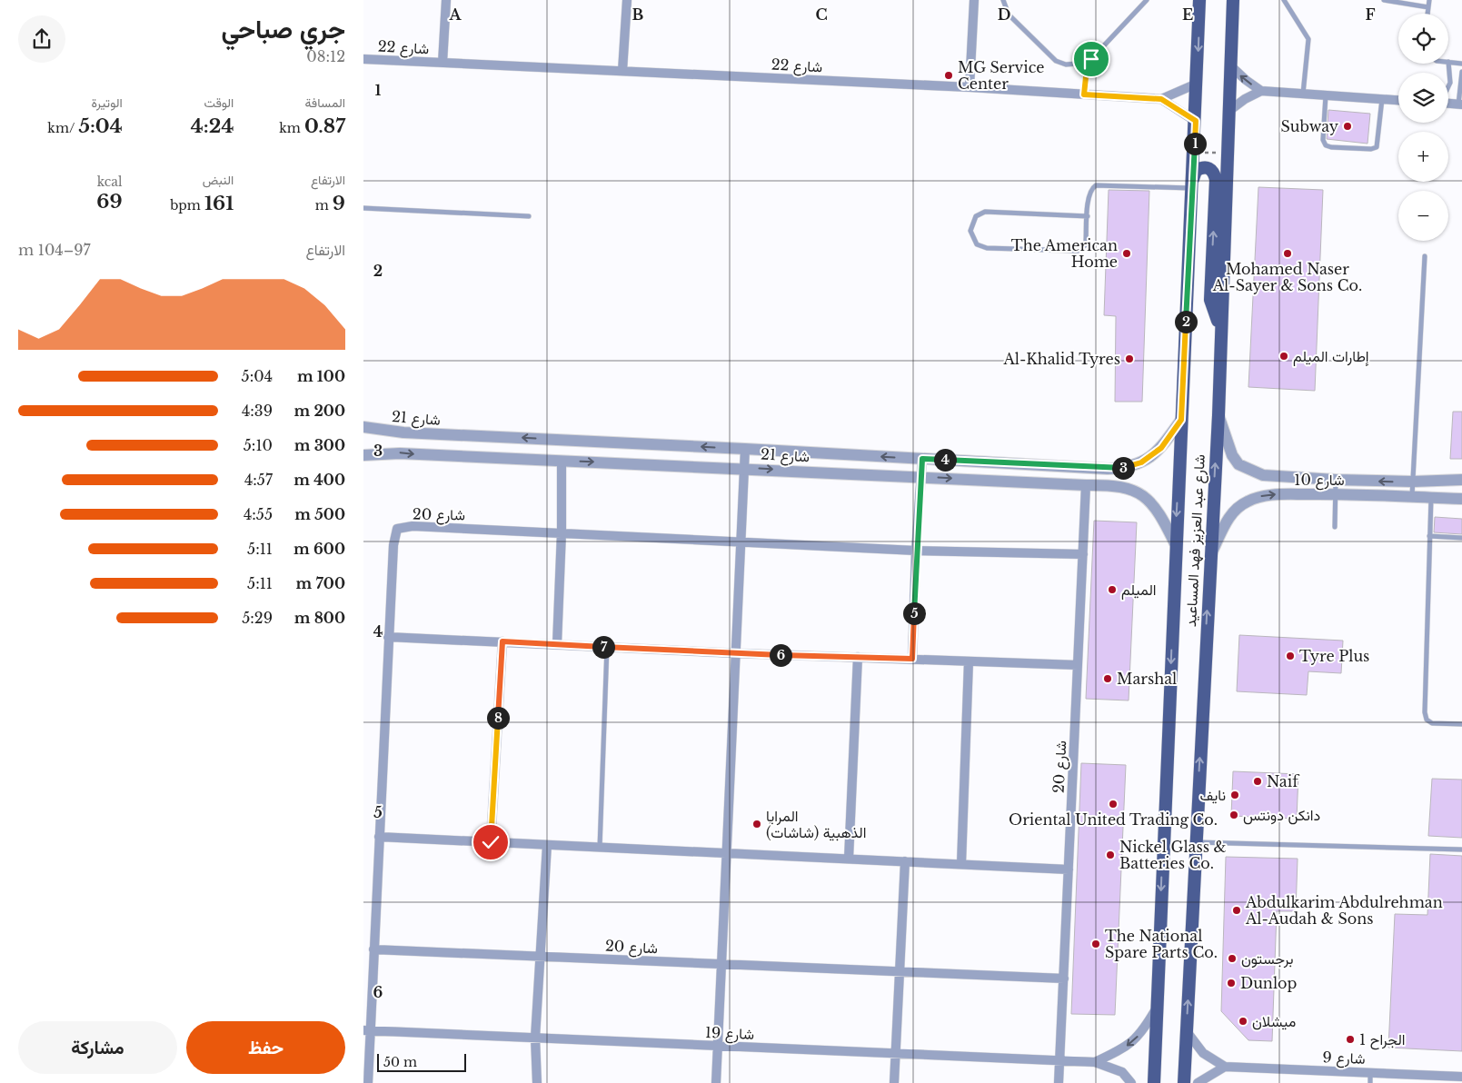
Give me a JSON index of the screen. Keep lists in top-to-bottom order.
{
  "streets": {
    "main road": ["شارع عبد العزيز فهد المساعيد"],
    "street": [
      "شارع 22",
      "شارع 21",
      "شارع 10",
      "شارع 20",
      "شارع 19",
      "شارع 9"
    ]
  },
  "crossings": [
    ["شارع 22", "شارع عبد العزيز فهد المساعيد"],
    ["شارع 21", "شارع 20"],
    ["شارع 21", "شارع عبد العزيز فهد المساعيد"],
    ["شارع 10", "شارع عبد العزيز فهد المساعيد"],
    ["شارع 20", "شارع 19"],
    ["شارع عبد العزيز فهد المساعيد", "شارع 9"]
  ],
  "places": [
    "MG Service Center",
    "Subway",
    "The American Home",
    "Mohamed Naser Al-Sayer & Sons Co.",
    "إطارات الميلم",
    "Al-Khalid Tyres",
    "الميلم",
    "Tyre Plus",
    "Marshal",
    "Naif",
    "نايف",
    "Oriental United Trading Co.",
    "دانكن دونتس",
    "المرايا الذهبية (شاشات)",
    "Nickel Glass & Batteries Co.",
    "Abdulkarim Abdulrehman Al-Audah & Sons",
    "The National Spare Parts Co.",
    "برجستون",
    "Dunlop",
    "ميشلان",
    "الجراح 1"
  ],
  "scale_bar": "50 m",
  "page": {
    "heading": ["جري صباحي", "08:12"],
    "map_buttons": ["+", "−"],
    "stats": [
      ["المسافة", "0.87 km"],
      ["الوقت", "4:24"],
      ["الوتيرة", "5:04 /km"],
      ["الارتفاع", "9 m"],
      ["النبض", "161 bpm"],
      ["kcal", "69"]
    ],
    "pins": [
      "1",
      "2",
      "4",
      "3",
      "5",
      "7",
      "6",
      "8"
    ],
    "chart": ["الارتفاع", "97–104 m"],
    "list": [
      {
        "name": "100 m",
        "note": "5:04"
      },
      {
        "name": "200 m",
        "note": "4:39"
      },
      {
        "name": "300 m",
        "note": "5:10"
      },
      {
        "name": "400 m",
        "note": "4:57"
      },
      {
        "name": "500 m",
        "note": "4:55"
      },
      {
        "name": "600 m",
        "note": "5:11"
      },
      {
        "name": "700 m",
        "note": "5:11"
      },
      {
        "name": "800 m",
        "note": "5:29"
      }
    ],
    "buttons": ["حفظ", "مشاركة"],
    "scale": "50 m"
  },
  "grid": {
    "columns": [
      "A",
      "B",
      "C",
      "D",
      "E",
      "F"
    ],
    "rows": [
      "1",
      "2",
      "3",
      "4",
      "5",
      "6"
    ]
  }
}
